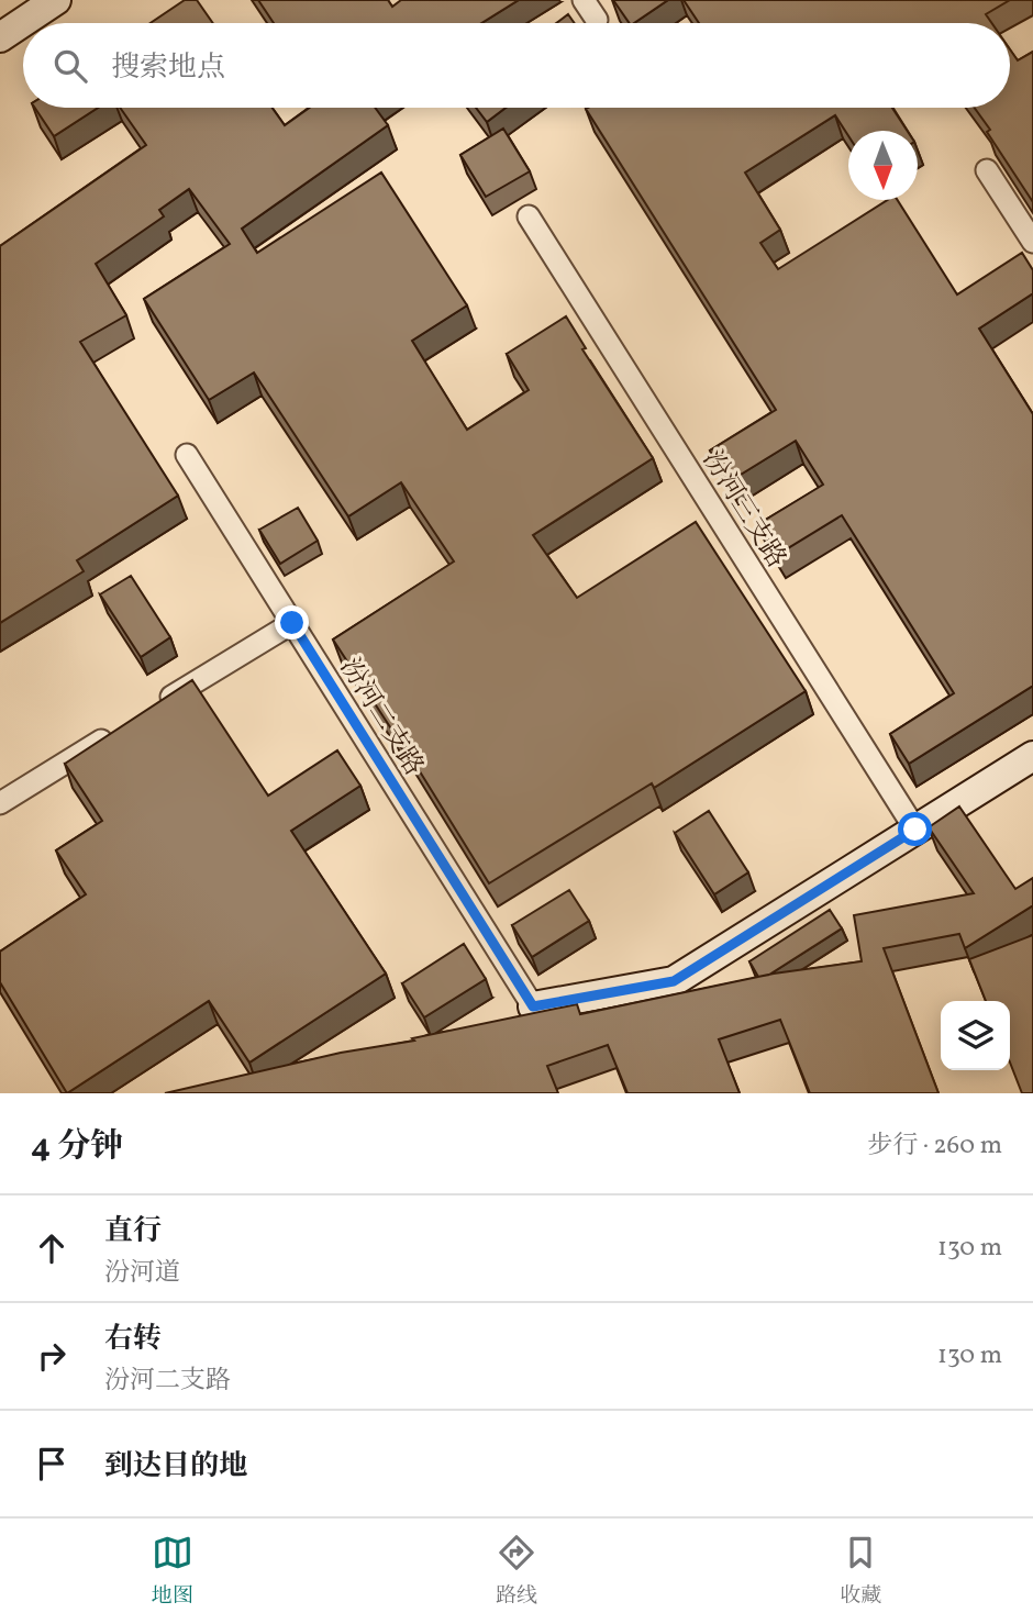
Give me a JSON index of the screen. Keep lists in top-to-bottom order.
{
  "streets": {
    "street": ["汾河三支路", "汾河二支路"]
  },
  "north": "bottom",
  "page": {
    "search": "搜索地点",
    "heading": ["4 分钟", "步行 · 260 m"],
    "list": [
      ["直行", "汾河道", "130 m"],
      ["右转", "汾河二支路", "130 m"],
      "到达目的地"
    ],
    "nav": ["地图", "路线", "收藏"]
  }
}
